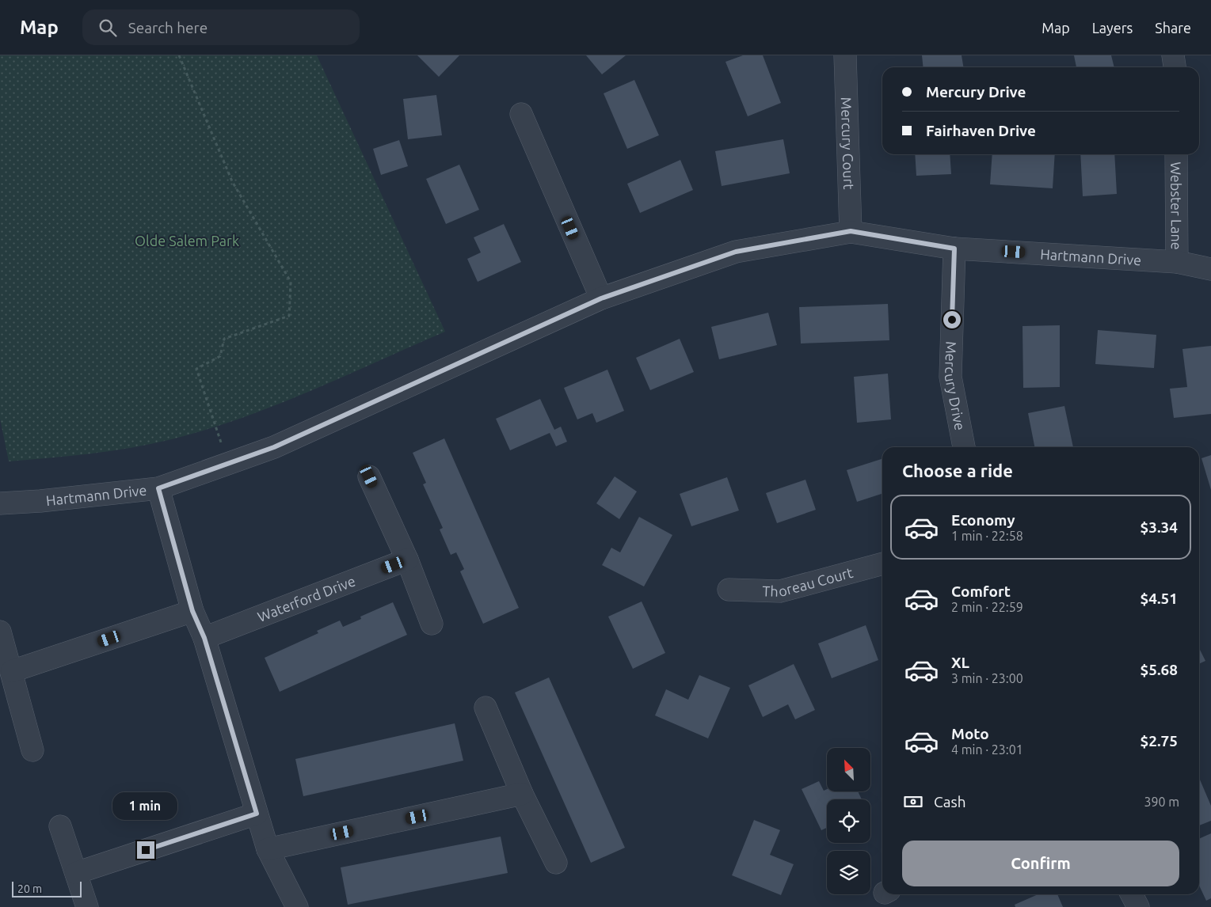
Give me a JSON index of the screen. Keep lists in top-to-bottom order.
{
  "streets": {
    "street": [
      "Mercury Court",
      "Webster Lane",
      "Hartmann Drive",
      "Mercury Drive",
      "Thoreau Court",
      "Waterford Drive"
    ]
  },
  "crossings": [
    ["Mercury Court", "Hartmann Drive"],
    ["Webster Lane", "Hartmann Drive"],
    ["Hartmann Drive", "Mercury Drive"]
  ],
  "parks": ["Olde Salem Park"],
  "scale_bar": "20 m",
  "north": "top left",
  "page": {
    "header": "Map",
    "search": "Search here",
    "nav": ["Map", "Layers", "Share"],
    "banner": ["Mercury Drive", "Fairhaven Drive"],
    "heading": "Choose a ride",
    "list": [
      {
        "name": "Economy",
        "note": "1 min · 22:58",
        "value": "$3.34"
      },
      {
        "name": "Comfort",
        "note": "2 min · 22:59",
        "value": "$4.51"
      },
      {
        "name": "XL",
        "note": "3 min · 23:00",
        "value": "$5.68"
      },
      {
        "name": "Moto",
        "note": "4 min · 23:01",
        "value": "$2.75"
      }
    ],
    "pay": ["Cash", "390 m"],
    "bubble": "1 min",
    "buttons": "Confirm",
    "scale": "20 m"
  }
}
